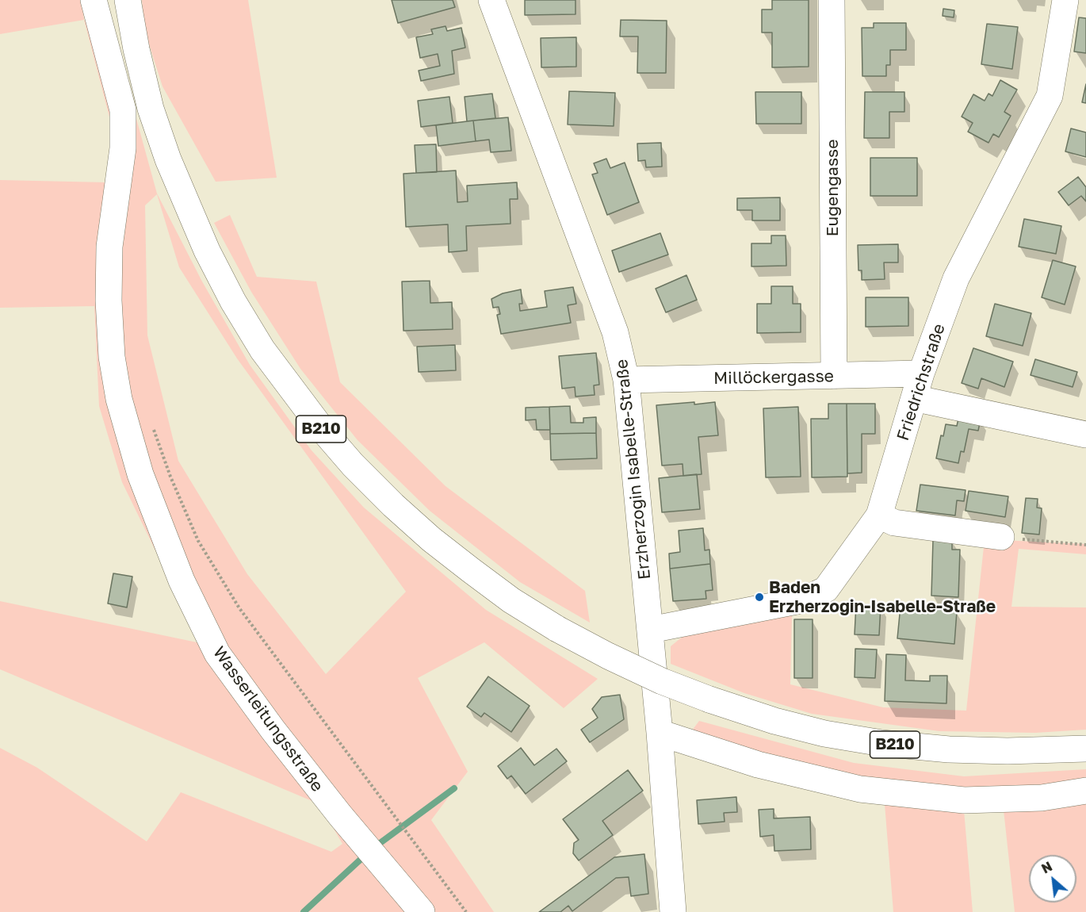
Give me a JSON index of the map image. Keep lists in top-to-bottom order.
{
  "streets": {
    "street": [
      "Eugengasse",
      "Millöckergasse",
      "Friedrichstraße",
      "B210",
      "Erzherzogin Isabelle-Straße",
      "Wasserleitungsstraße"
    ]
  },
  "crossings": [
    ["Eugengasse", "Millöckergasse"],
    ["Millöckergasse", "Friedrichstraße"],
    ["Millöckergasse", "Erzherzogin Isabelle-Straße"],
    ["Friedrichstraße", "Erzherzogin Isabelle-Straße"]
  ],
  "places": ["Baden Erzherzogin-Isabelle-Straße"],
  "north": "top left"
}
